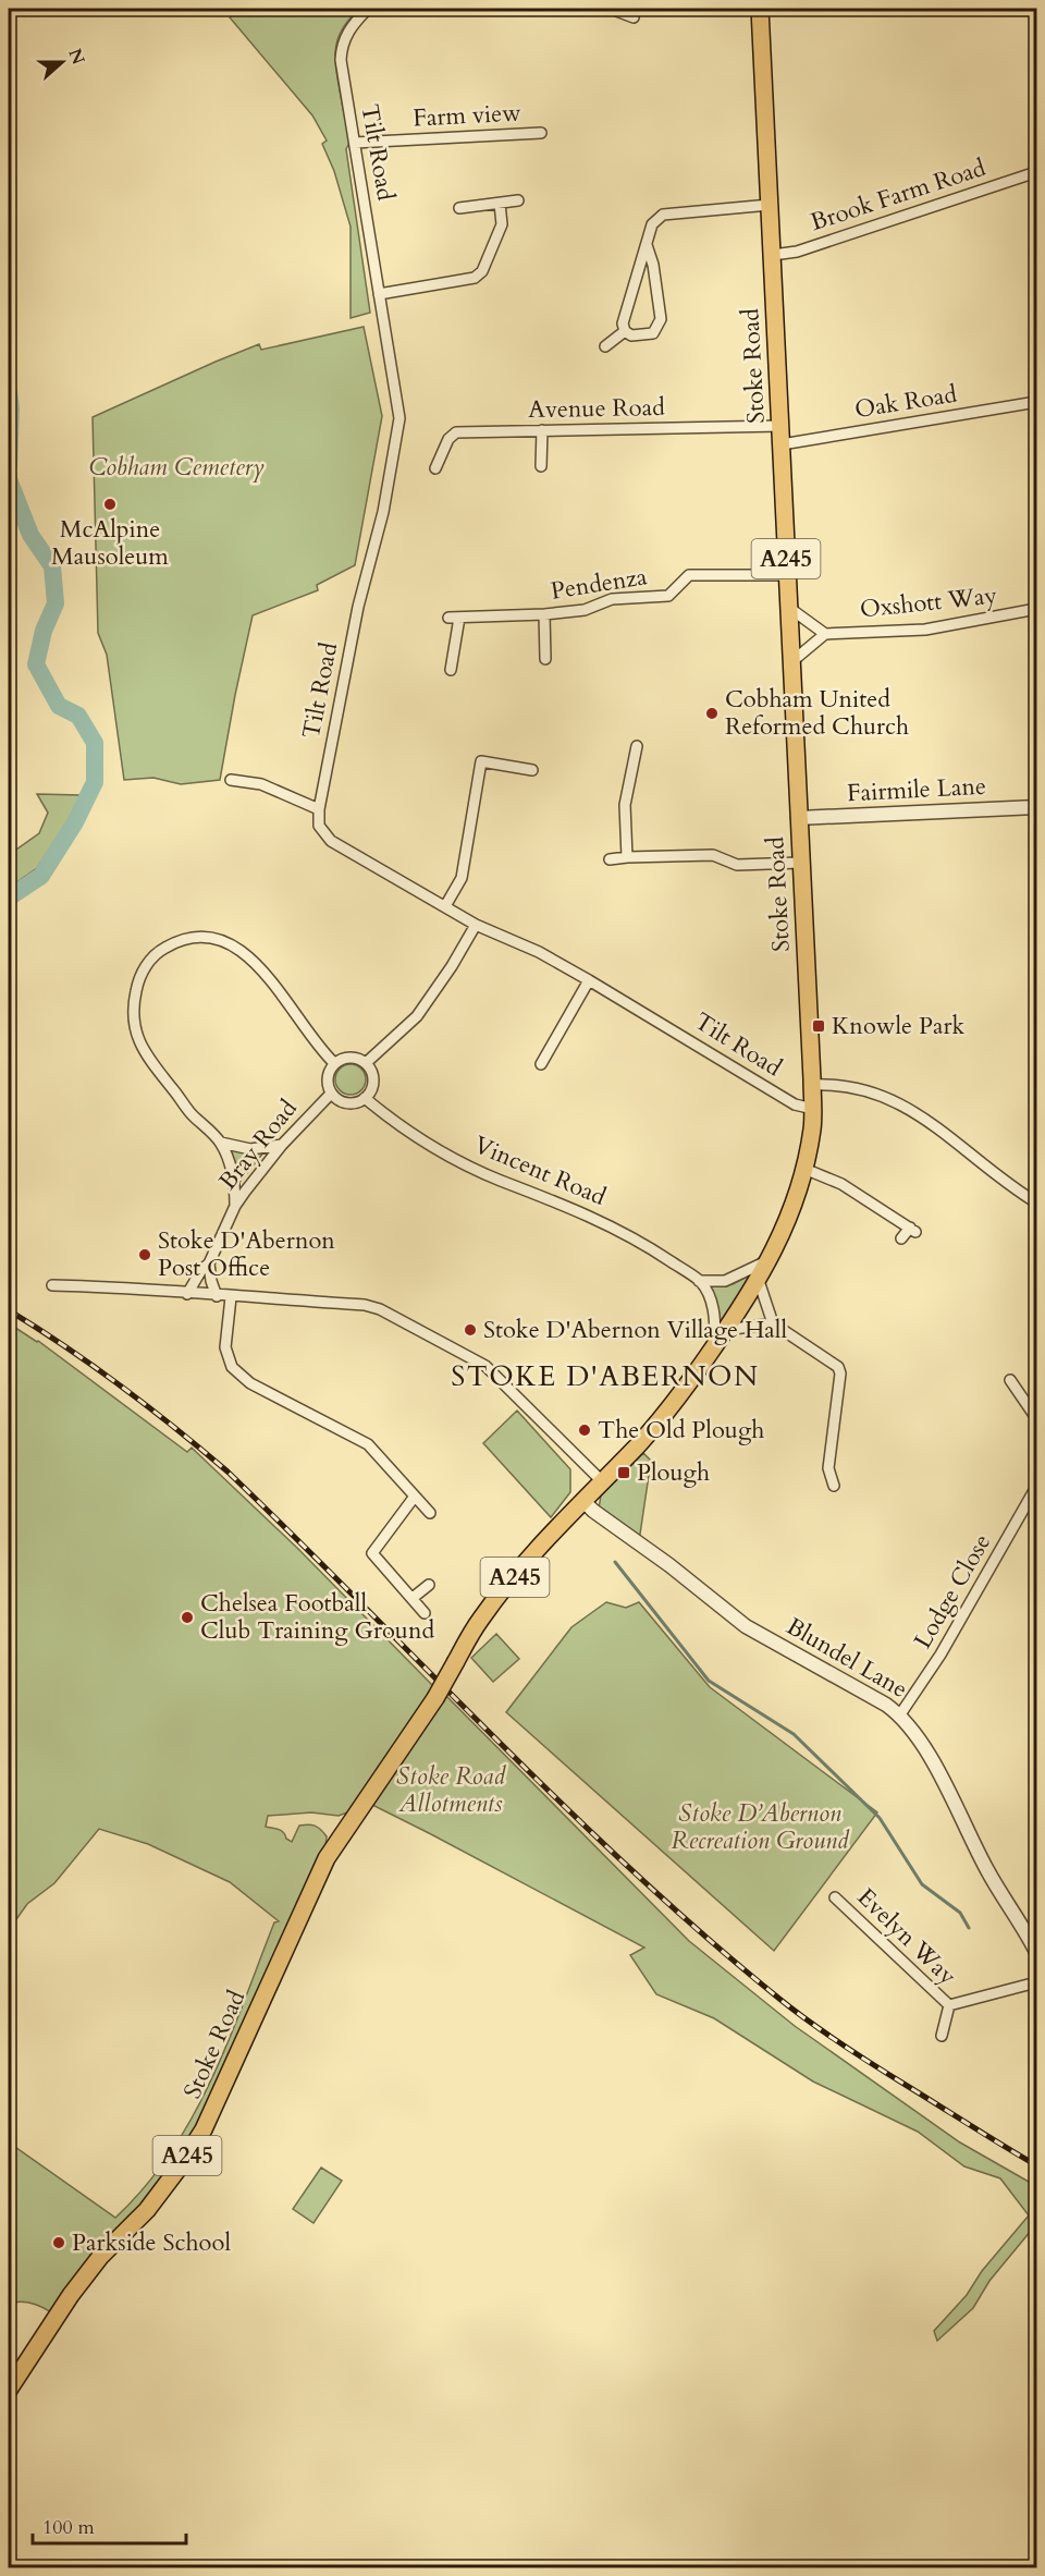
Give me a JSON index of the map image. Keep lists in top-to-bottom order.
{
  "streets": {
    "main road": ["Stoke Road", "A245"],
    "street": [
      "Farm view",
      "Tilt Road",
      "Brook Farm Road",
      "Oak Road",
      "Avenue Road",
      "Pendenza",
      "Oxshott Way",
      "Fairmile Lane",
      "Bray Road",
      "Vincent Road",
      "Lodge Close",
      "Blundel Lane",
      "Evelyn Way"
    ]
  },
  "crossings": [
    ["Farm view", "Tilt Road"],
    ["Tilt Road", "Stoke Road"],
    ["Brook Farm Road", "Stoke Road"],
    ["Stoke Road", "Oak Road"],
    ["Stoke Road", "Avenue Road"],
    ["Stoke Road", "Pendenza"],
    ["Stoke Road", "Fairmile Lane"],
    ["Stoke Road", "Blundel Lane"],
    ["Bray Road", "Vincent Road"],
    ["Lodge Close", "Blundel Lane"]
  ],
  "districts": ["STOKE D'ABERNON"],
  "parks": ["Cobham Cemetery", "Stoke Road Allotments", "Stoke D’Abernon Recreation Ground"],
  "places": {
    "other": [
      "McAlpine Mausoleum",
      "Cobham United Reformed Church",
      "Stoke D'Abernon Post Office",
      "Stoke D'Abernon Village Hall",
      "The Old Plough",
      "Chelsea Football Club Training Ground",
      "Parkside School"
    ],
    "transit": ["Knowle Park", "Plough"]
  },
  "scale_bar": "100 m",
  "north": "right"
}
